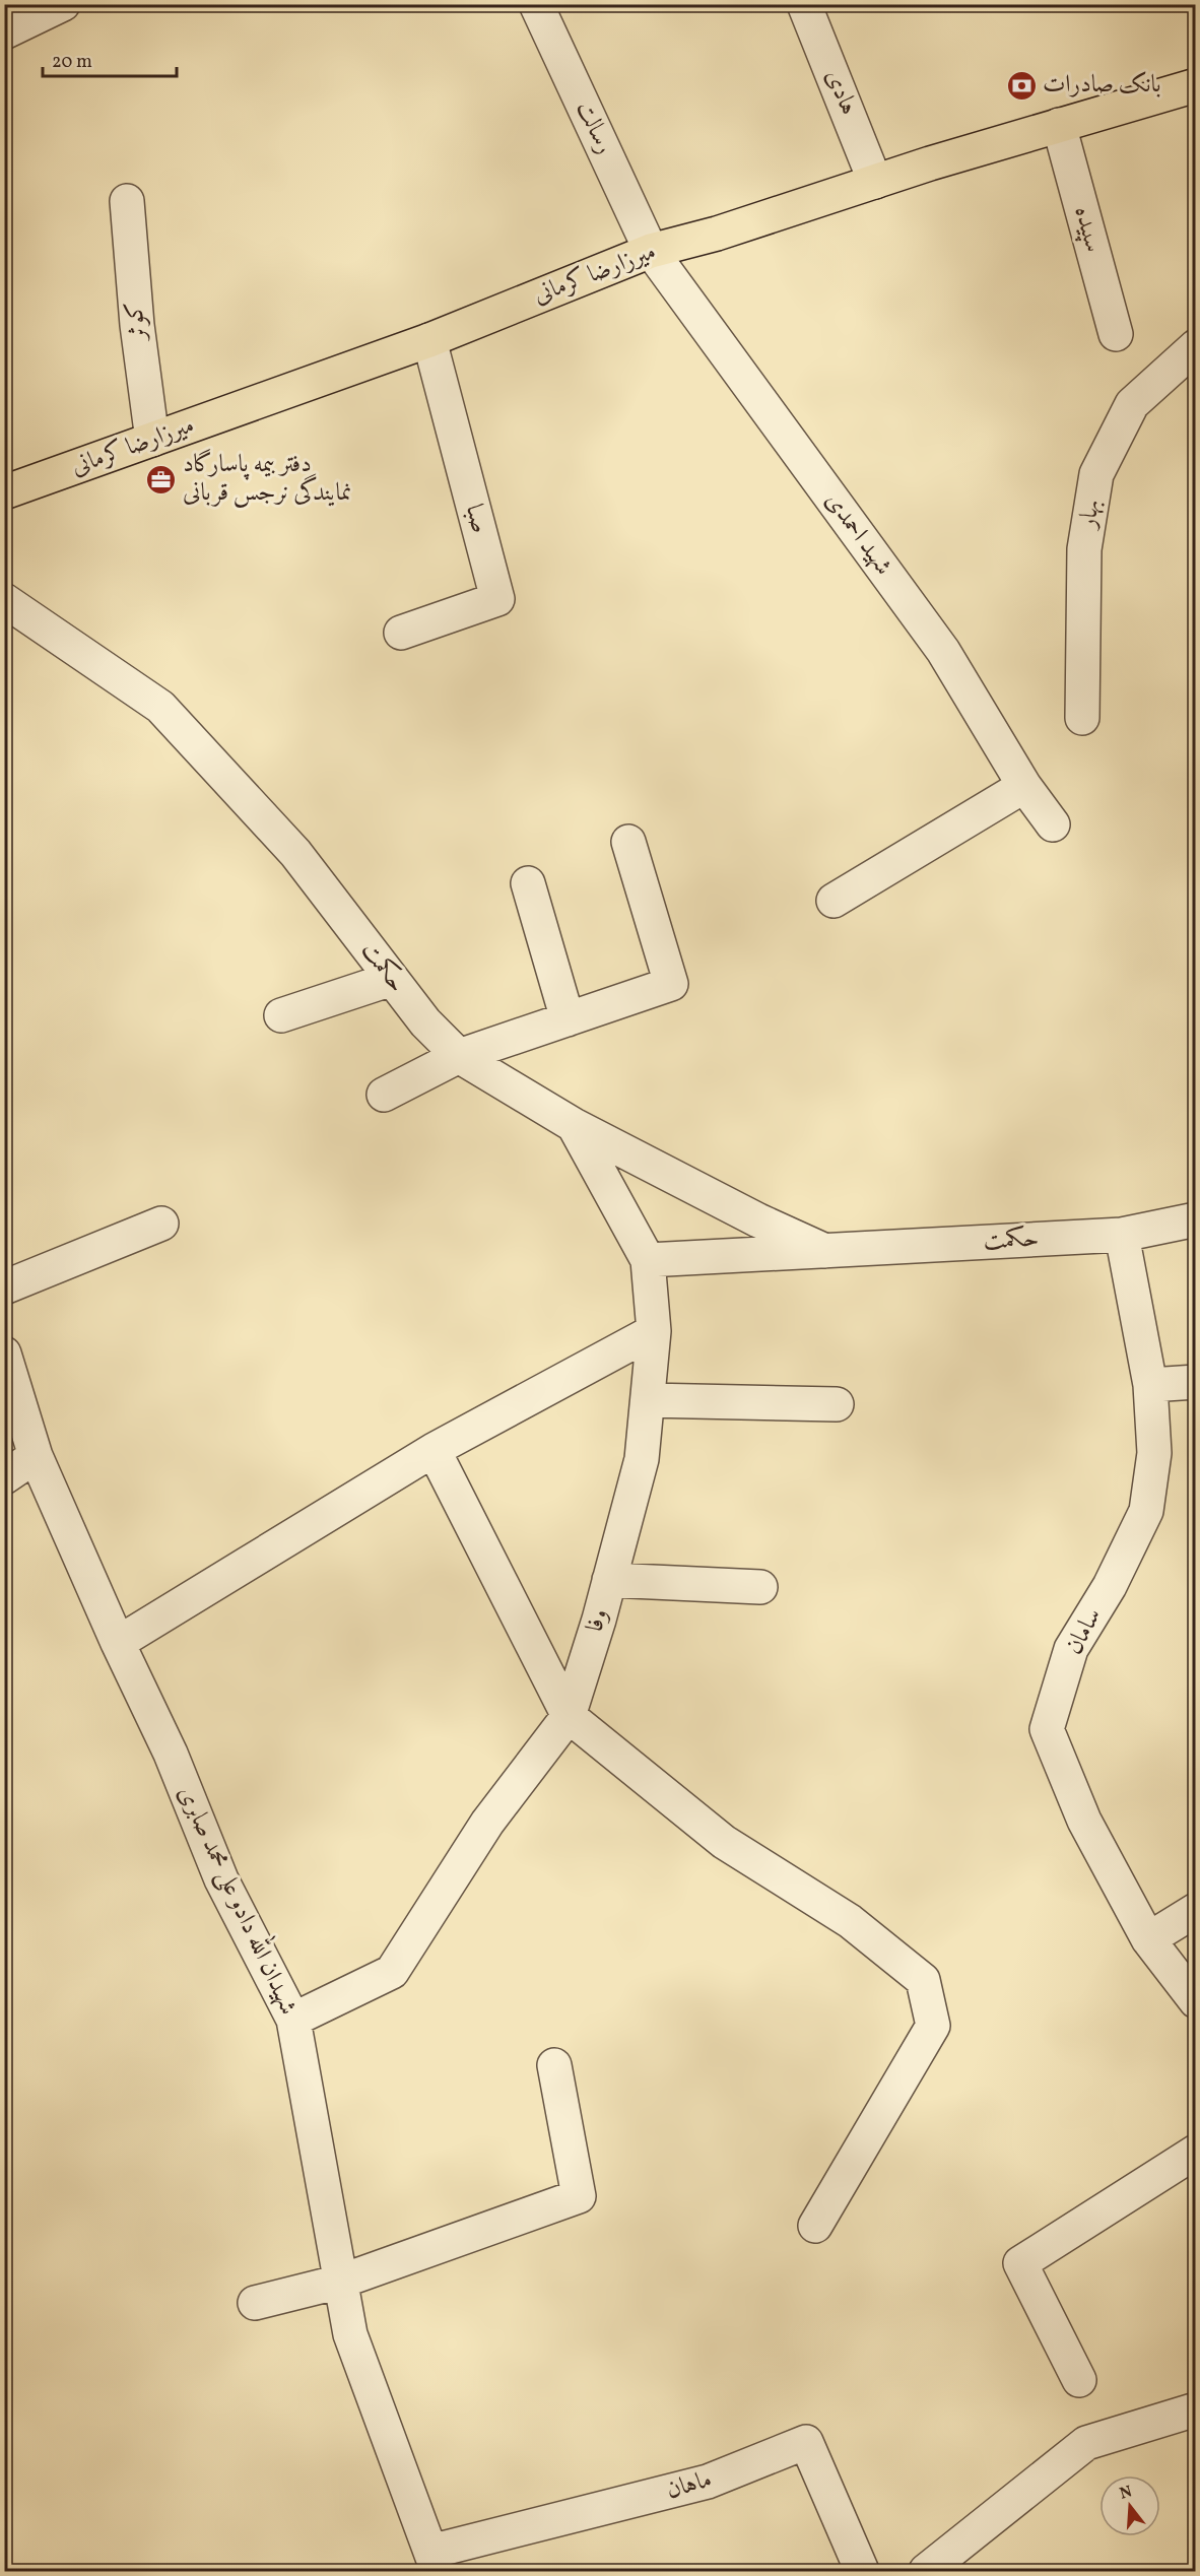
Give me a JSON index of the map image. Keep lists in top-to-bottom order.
{
  "streets": {
    "main road": ["میرزارضا کرمانی"],
    "street": [
      "هادی",
      "رسالت",
      "سپیده",
      "کوثر",
      "بهار",
      "صبا",
      "شهید احمدی",
      "حکمت",
      "وفا",
      "سامان",
      "شهیدان الله دادو علی محمد صابری",
      "ماهان"
    ]
  },
  "crossings": [
    ["هادی", "میرزارضا کرمانی"],
    ["رسالت", "میرزارضا کرمانی"],
    ["رسالت", "شهید احمدی"],
    ["سپیده", "میرزارضا کرمانی"],
    ["میرزارضا کرمانی", "کوثر"],
    ["میرزارضا کرمانی", "صبا"],
    ["میرزارضا کرمانی", "شهید احمدی"],
    ["حکمت", "وفا"],
    ["حکمت", "سامان"],
    ["وفا", "شهیدان الله دادو علی محمد صابری"],
    ["شهیدان الله دادو علی محمد صابری", "ماهان"]
  ],
  "places": {
    "bank": ["بانک صادرات"],
    "office": ["دفتر بیمه پاسارگاد نمایندگی نرجس قربانی"]
  },
  "scale_bar": "20 m",
  "north": "top"
}
